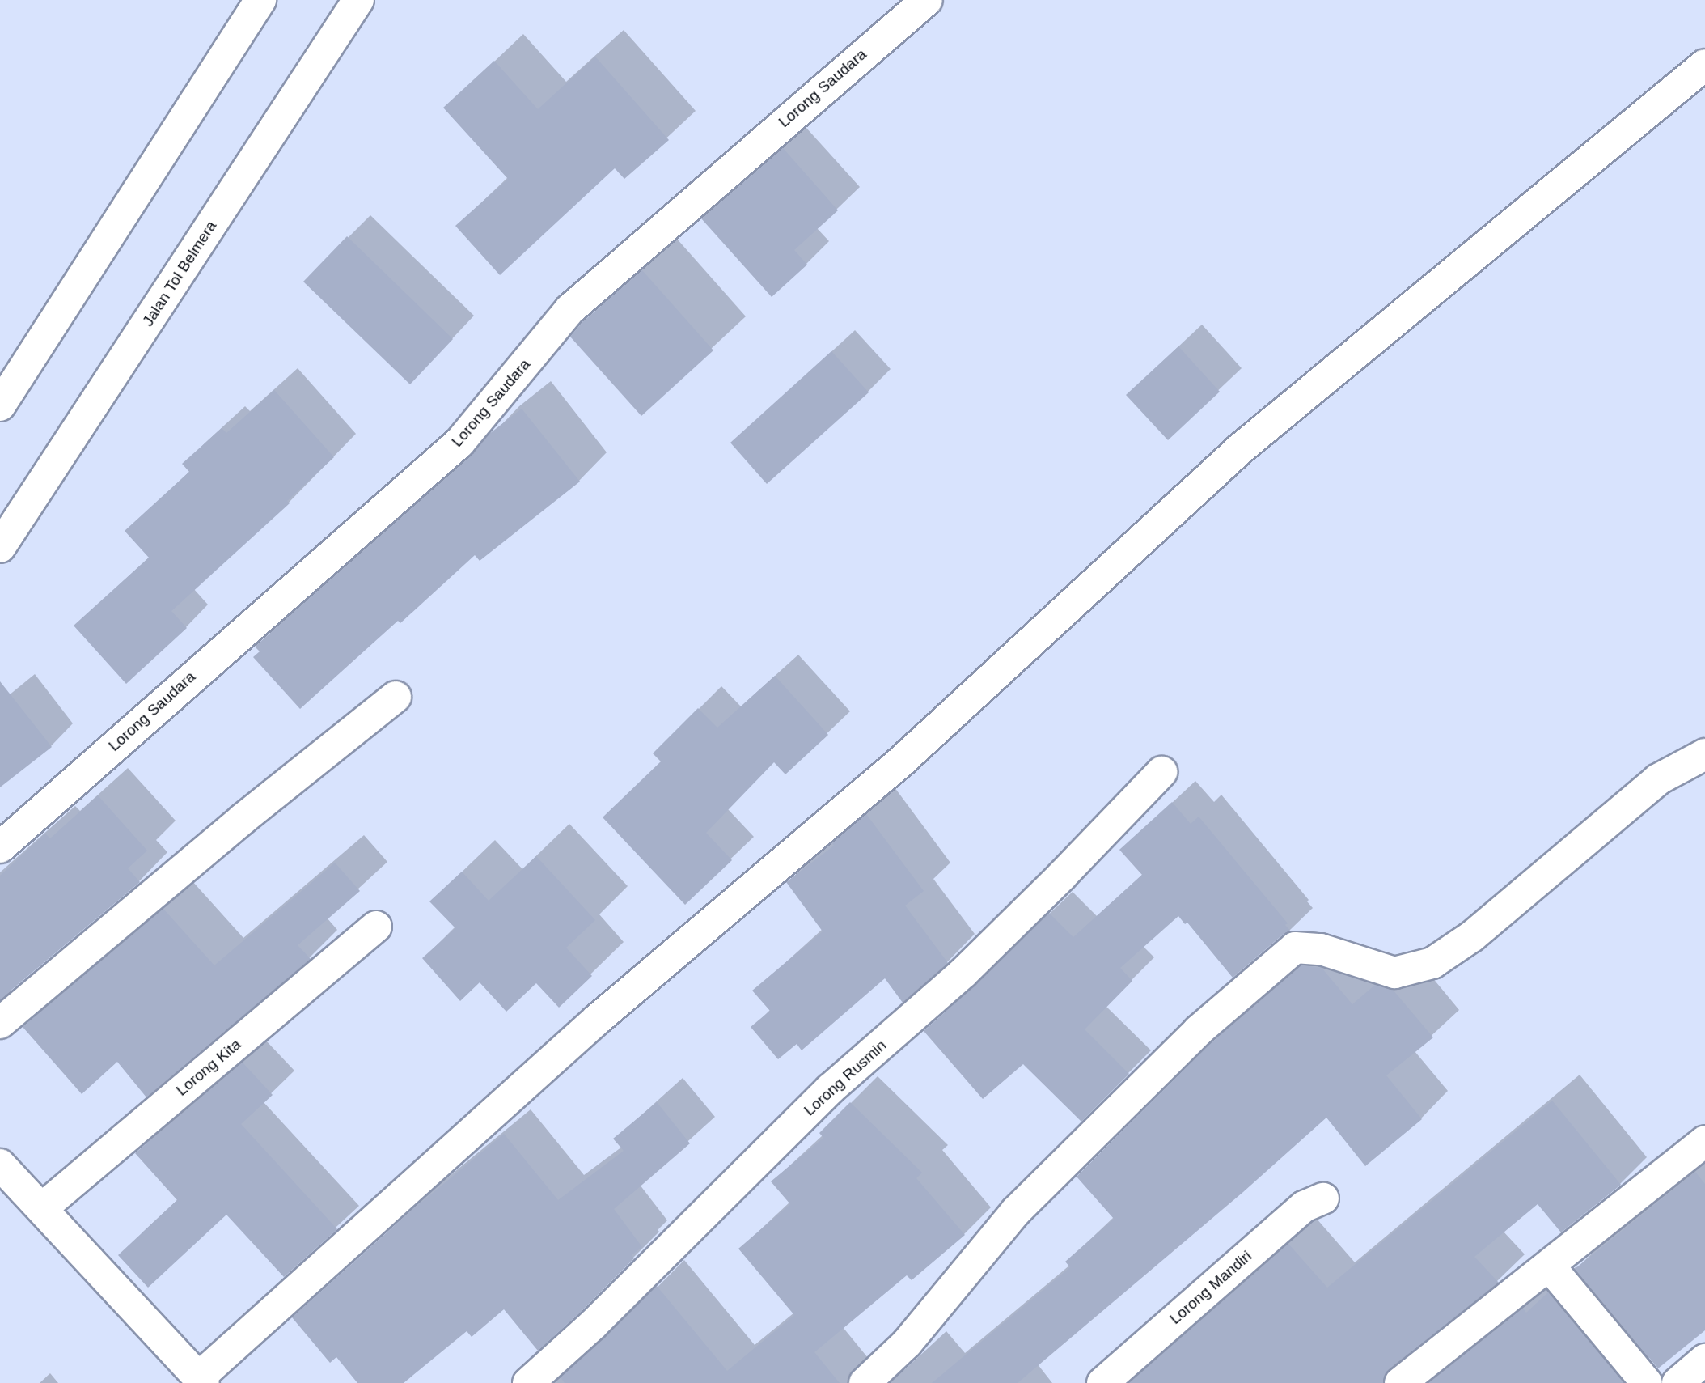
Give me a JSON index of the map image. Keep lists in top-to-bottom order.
{
  "streets": {
    "main road": [
      "Lorong Saudara",
      "Jalan Tol Belmera",
      "Lorong Kita",
      "Lorong Rusmin",
      "Lorong Mandiri"
    ]
  }
}
